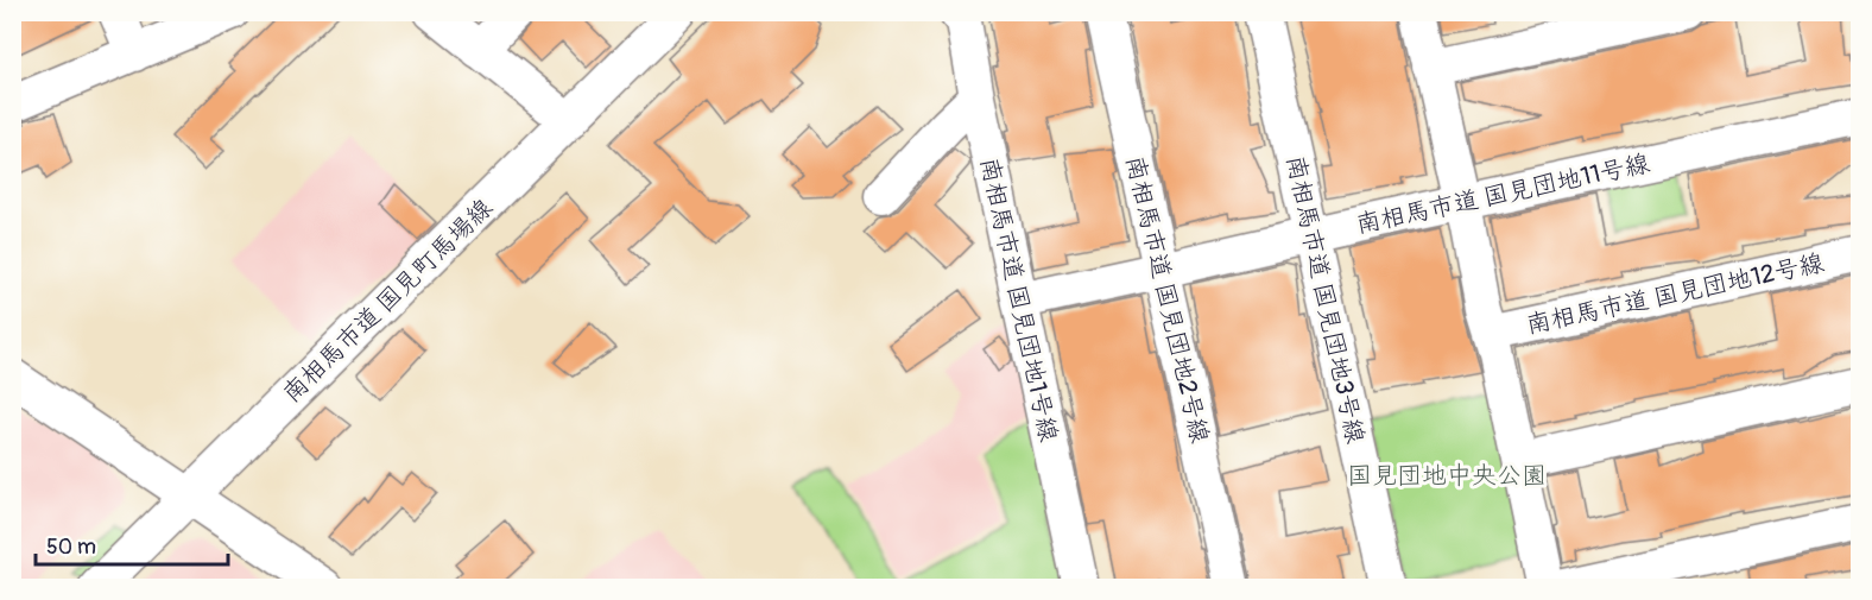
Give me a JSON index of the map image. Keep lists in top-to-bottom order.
{
  "streets": {
    "street": [
      "南相馬市道 国見団地11号線",
      "南相馬市道 国見団地12号線",
      "南相馬市道 国見団地1号線",
      "南相馬市道 国見団地2号線",
      "南相馬市道 国見団地3号線",
      "南相馬市道 国見町馬場線"
    ]
  },
  "crossings": [
    ["南相馬市道 国見団地11号線", "南相馬市道 国見団地1号線"],
    ["南相馬市道 国見団地11号線", "南相馬市道 国見団地2号線"],
    ["南相馬市道 国見団地11号線", "南相馬市道 国見団地3号線"]
  ],
  "parks": ["国見団地中央公園"],
  "scale_bar": "50 m"
}
